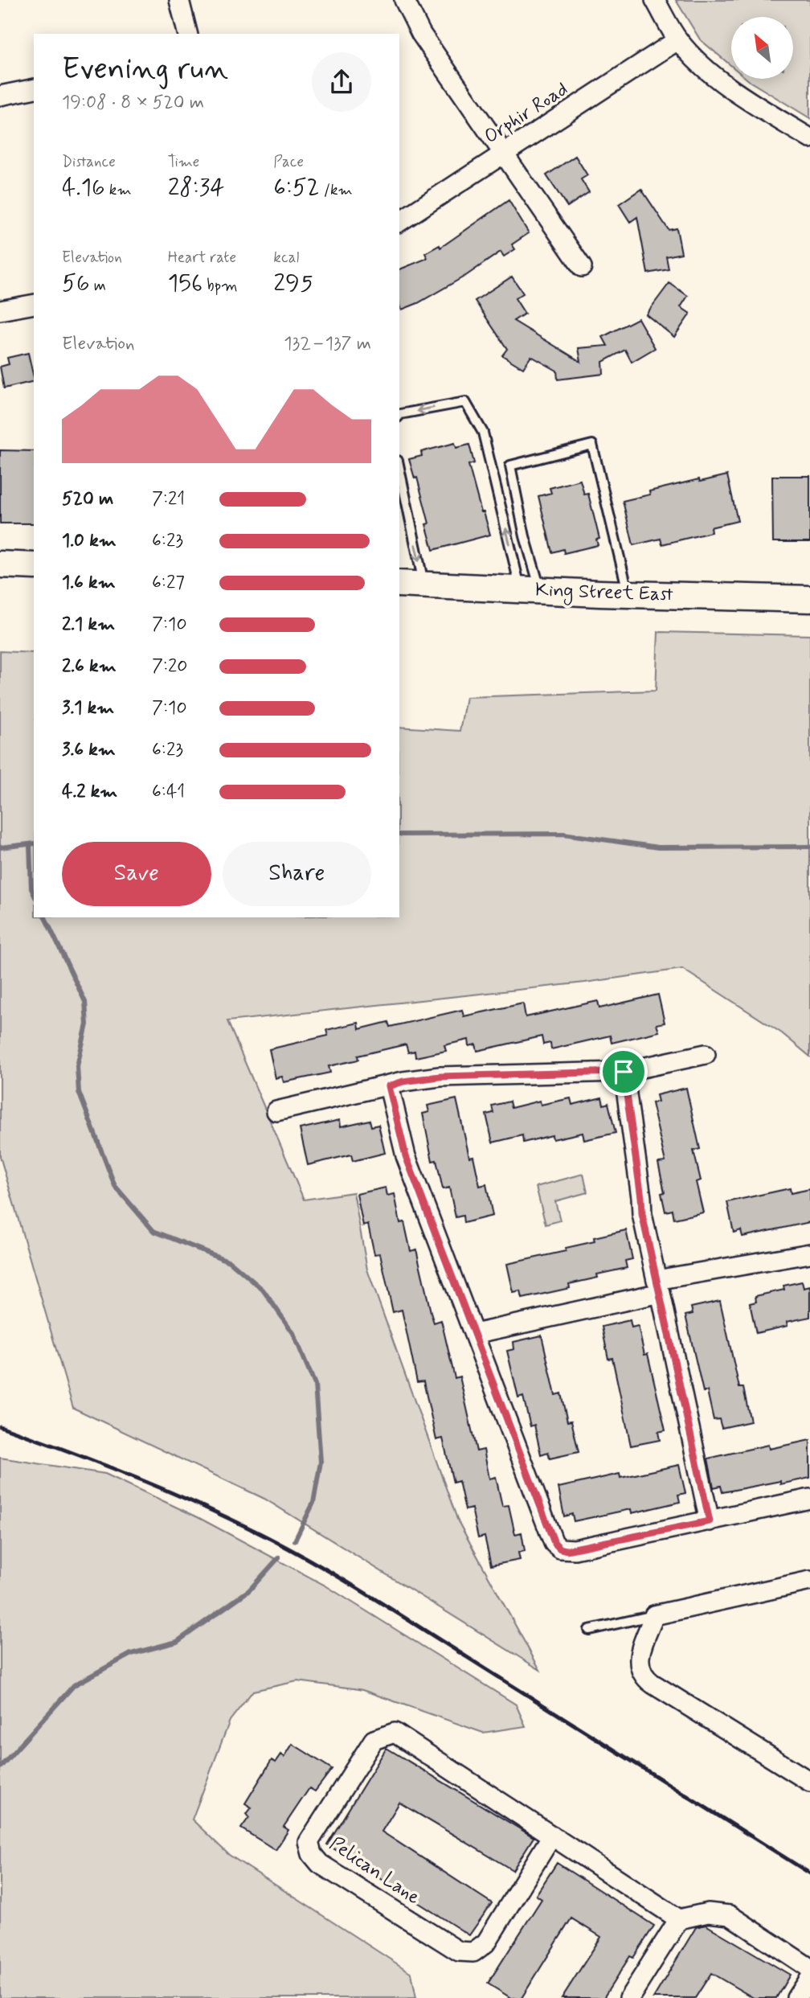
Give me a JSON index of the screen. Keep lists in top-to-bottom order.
{
  "streets": {
    "main road": ["King Street East"],
    "street": ["Orphir Road", "Pelican Lane"]
  },
  "north": "top left",
  "page": {
    "heading": ["Evening run", "19:08 · 8 × 520 m"],
    "stats": [
      ["Distance", "4.16 km"],
      ["Time", "28:34"],
      ["Pace", "6:52 /km"],
      ["Elevation", "56 m"],
      ["Heart rate", "156 bpm"],
      ["kcal", "295"]
    ],
    "chart": ["Elevation", "132–137 m"],
    "list": [
      {
        "name": "520 m",
        "note": "7:21"
      },
      {
        "name": "1.0 km",
        "note": "6:23"
      },
      {
        "name": "1.6 km",
        "note": "6:27"
      },
      {
        "name": "2.1 km",
        "note": "7:10"
      },
      {
        "name": "2.6 km",
        "note": "7:20"
      },
      {
        "name": "3.1 km",
        "note": "7:10"
      },
      {
        "name": "3.6 km",
        "note": "6:23"
      },
      {
        "name": "4.2 km",
        "note": "6:41"
      }
    ],
    "buttons": ["Save", "Share"]
  }
}
